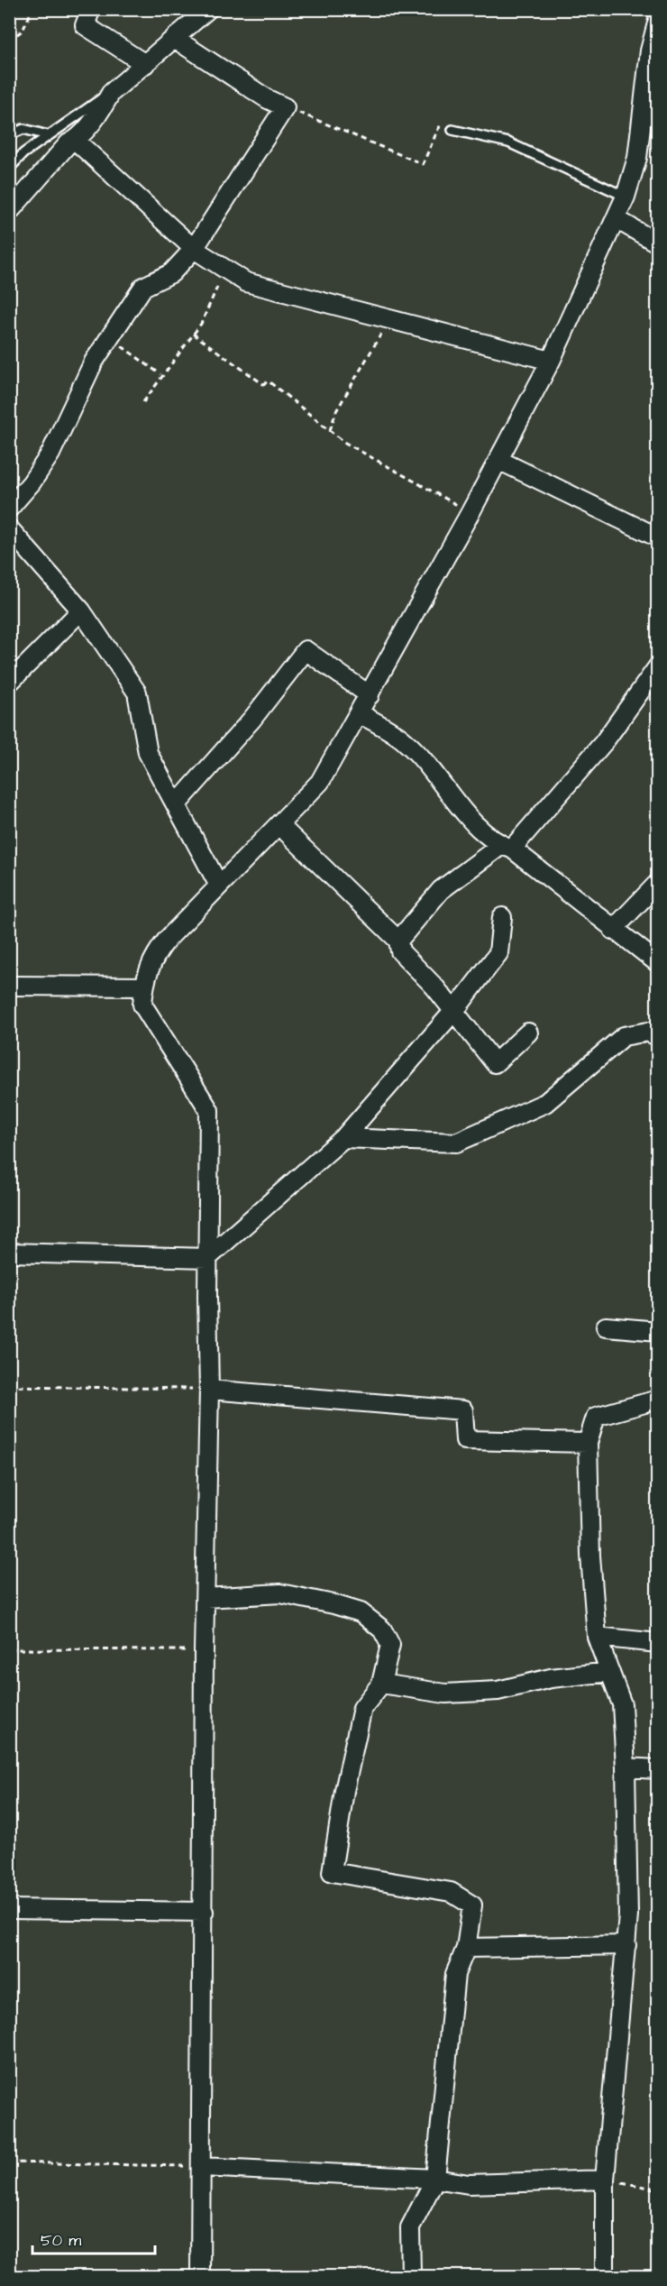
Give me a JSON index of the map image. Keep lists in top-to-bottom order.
{
  "scale_bar": "50 m"
}
